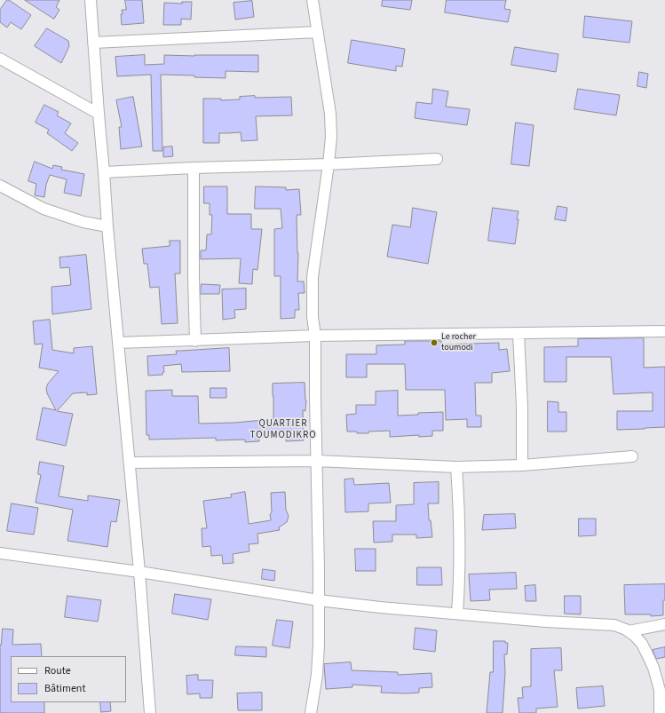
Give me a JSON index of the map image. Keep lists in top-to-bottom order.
{
  "districts": ["QUARTIER TOUMODIKRO"],
  "places": ["Le rocher toumodi"],
  "legend": ["Route", "Bâtiment"]
}
